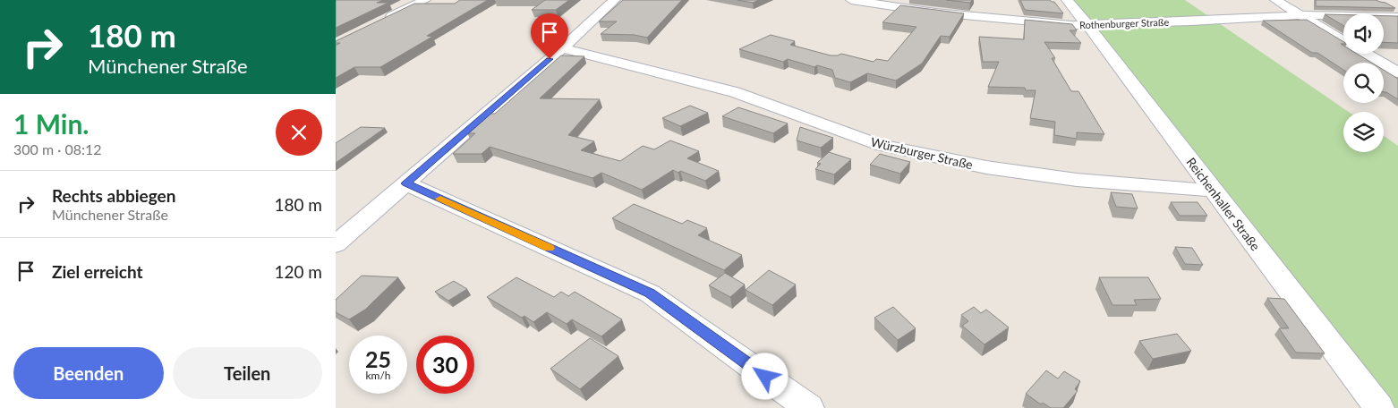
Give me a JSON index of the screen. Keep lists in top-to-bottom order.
{
  "streets": {
    "street": ["Rothenburger Straße", "Würzburger Straße", "Reichenhaller Straße"]
  },
  "crossings": [
    ["Rothenburger Straße", "Reichenhaller Straße"],
    ["Würzburger Straße", "Reichenhaller Straße"]
  ],
  "page": {
    "turn": ["180 m", "Münchener Straße"],
    "heading": ["1 Min.", "300 m · 08:12"],
    "list": [
      {
        "name": "Rechts abbiegen",
        "note": "Münchener Straße",
        "value": "180 m"
      },
      {
        "name": "Ziel erreicht",
        "value": "120 m"
      }
    ],
    "speed": "25 km/h",
    "limit": "30",
    "buttons": ["Beenden", "Teilen"]
  }
}
